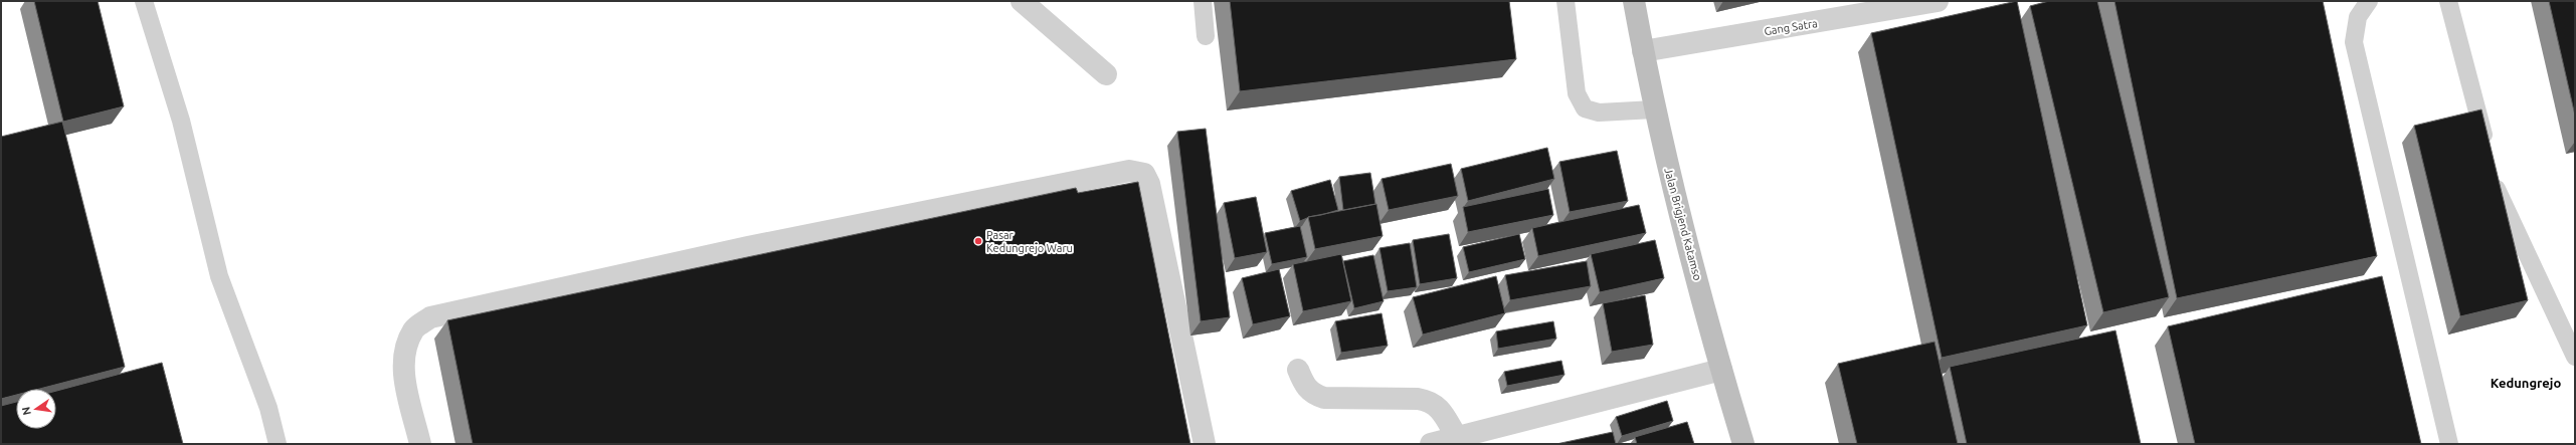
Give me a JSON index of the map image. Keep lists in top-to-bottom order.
{
  "streets": {
    "street": ["Gang Satra", "Jalan Brigjend Katamso"]
  },
  "crossings": [
    ["Gang Satra", "Jalan Brigjend Katamso"]
  ],
  "districts": ["Kedungrejo"],
  "places": ["Pasar Kedungrejo Waru"],
  "north": "left"
}
